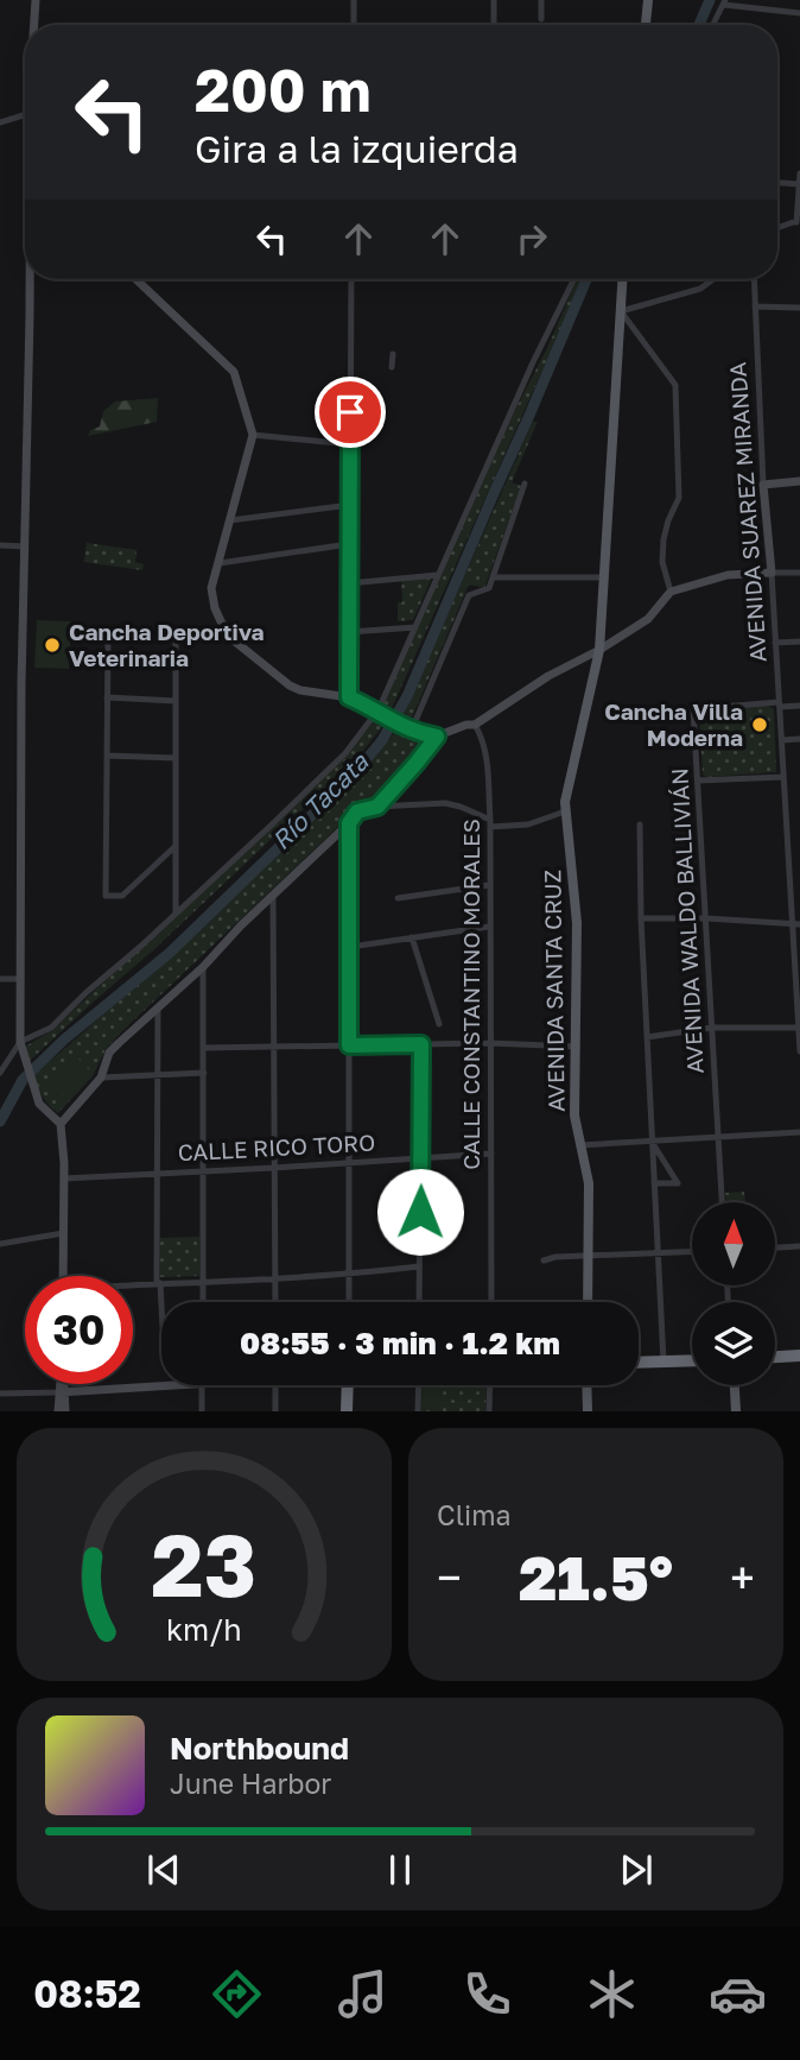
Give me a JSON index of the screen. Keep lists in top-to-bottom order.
{
  "streets": {
    "main road": ["AVENIDA SANTA CRUZ"],
    "street": [
      "AVENIDA SUAREZ MIRANDA",
      "AVENIDA WALDO BALLIVIÁN",
      "CALLE CONSTANTINO MORALES",
      "CALLE RICO TORO"
    ]
  },
  "crossings": [
    ["AVENIDA SUAREZ MIRANDA", "AVENIDA WALDO BALLIVIÁN"],
    ["CALLE CONSTANTINO MORALES", "CALLE RICO TORO"]
  ],
  "water": ["Río Tacata"],
  "places": ["Cancha Deportiva Veterinaria", "Cancha Villa Moderna"],
  "north": "top",
  "page": {
    "turn": ["200 m", "Gira a la izquierda"],
    "limit": "30",
    "trip": "08:55 · 3 min · 1.2 km",
    "tile": "Clima",
    "heat": ["−", "21.5°", "+"],
    "song": ["Northbound", "June Harbor"],
    "tabs": "08:52",
    "gauge": ["23", "km/h"]
  }
}
